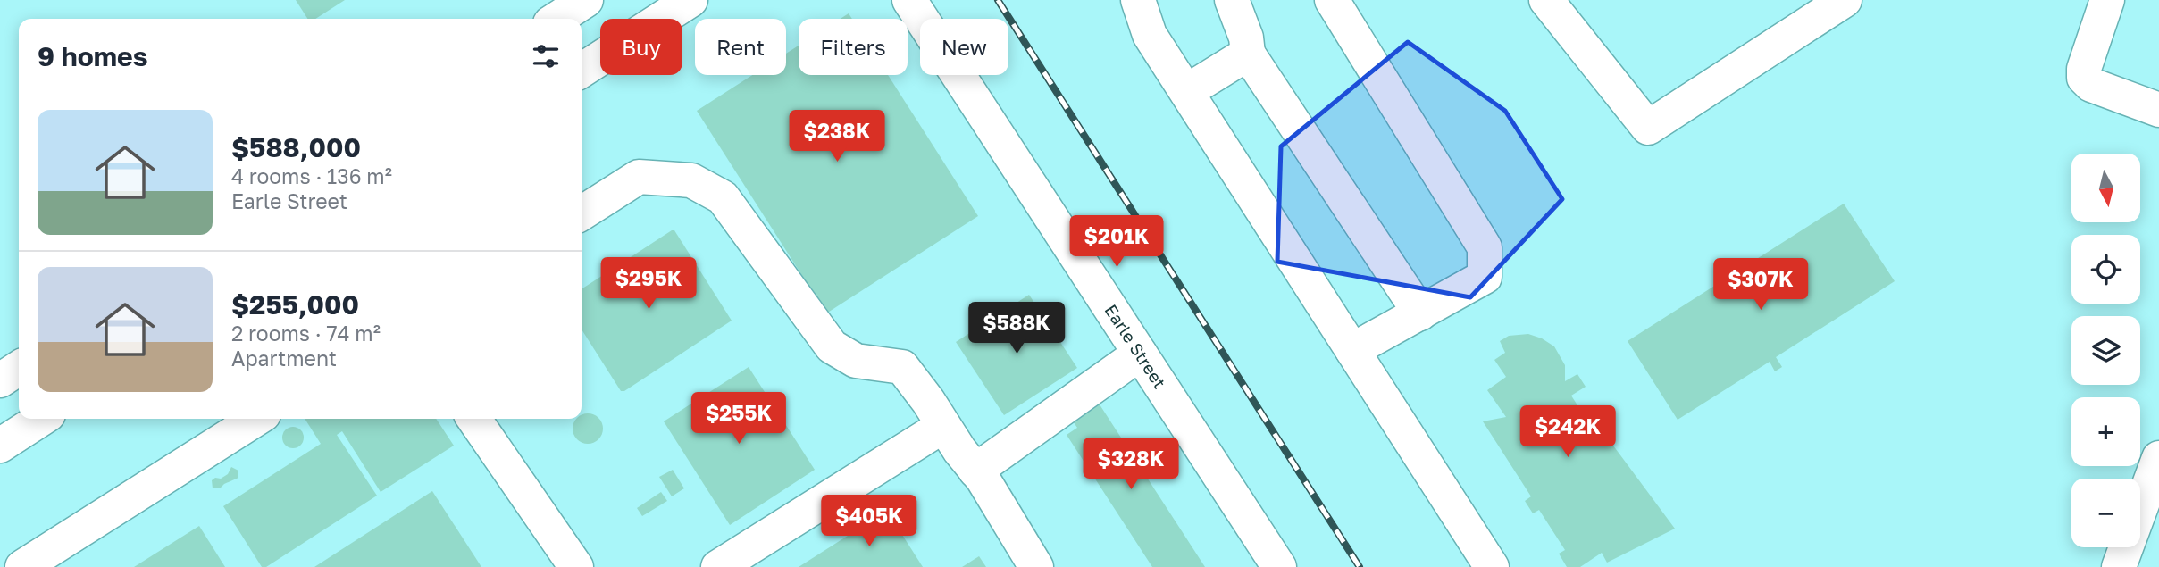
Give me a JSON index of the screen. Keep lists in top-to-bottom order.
{
  "streets": {
    "street": ["Earle Street"]
  },
  "north": "bottom",
  "page": {
    "chip": [
      "Buy",
      "Rent",
      "Filters",
      "New"
    ],
    "heading": "9 homes",
    "list": [
      {
        "name": "$588,000",
        "note": "4 rooms · 136 m² · Earle Street"
      },
      {
        "name": "$255,000",
        "note": "2 rooms · 74 m² · Apartment"
      }
    ],
    "price": [
      "$238K",
      "$201K",
      "$295K",
      "$307K",
      "$588K",
      "$255K",
      "$242K",
      "$328K",
      "$405K"
    ],
    "map_buttons": ["+", "−"]
  }
}
